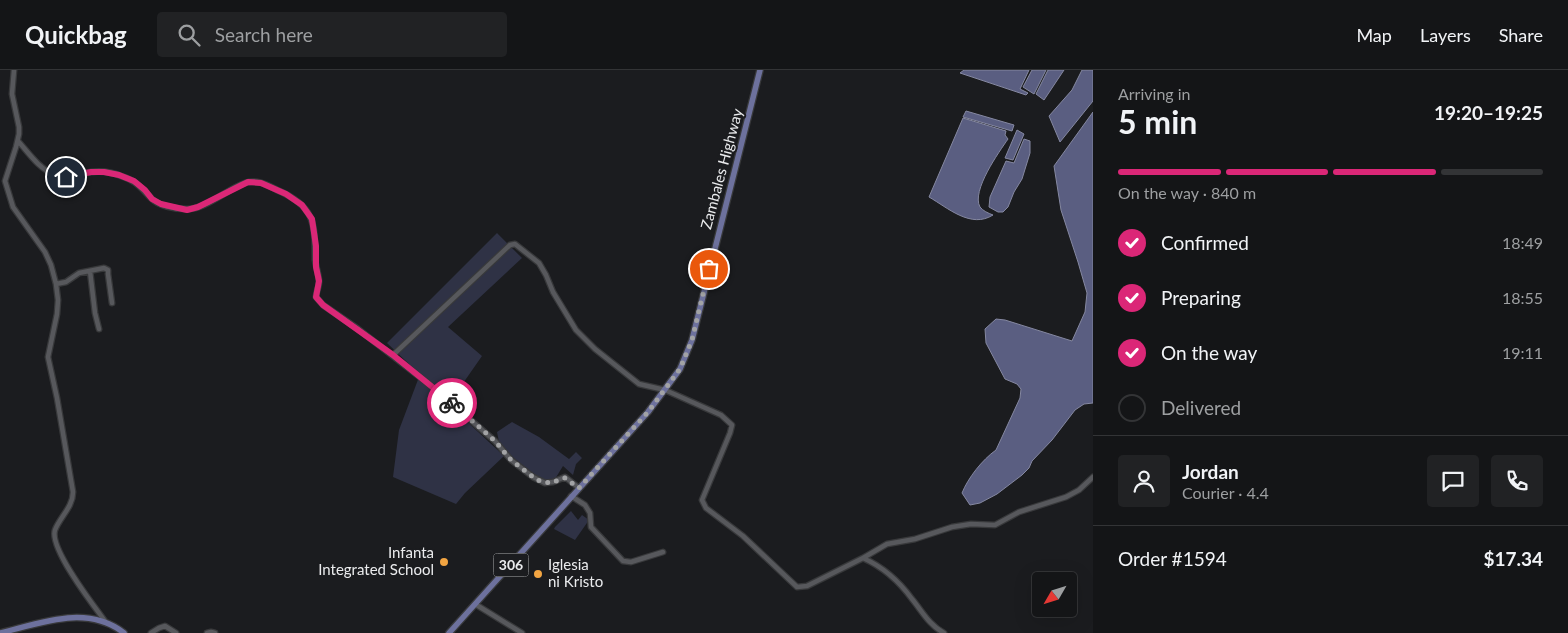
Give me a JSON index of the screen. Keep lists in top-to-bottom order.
{
  "streets": {
    "main road": ["Zambales Highway", "306"]
  },
  "places": ["Infanta Integrated School", "Iglesia ni Kristo"],
  "north": "bottom left",
  "page": {
    "header": "Quickbag",
    "search": "Search here",
    "nav": ["Map", "Layers", "Share"],
    "heading": ["5 min", "Arriving in", "19:20–19:25"],
    "panel": [
      "Jordan",
      "Courier · 4.4",
      "Order #1594",
      "$17.34"
    ],
    "bar": "On the way · 840 m",
    "list": [
      ["Confirmed", "18:49"],
      ["Preparing", "18:55"],
      ["On the way", "19:11"],
      "Delivered"
    ]
  }
}
